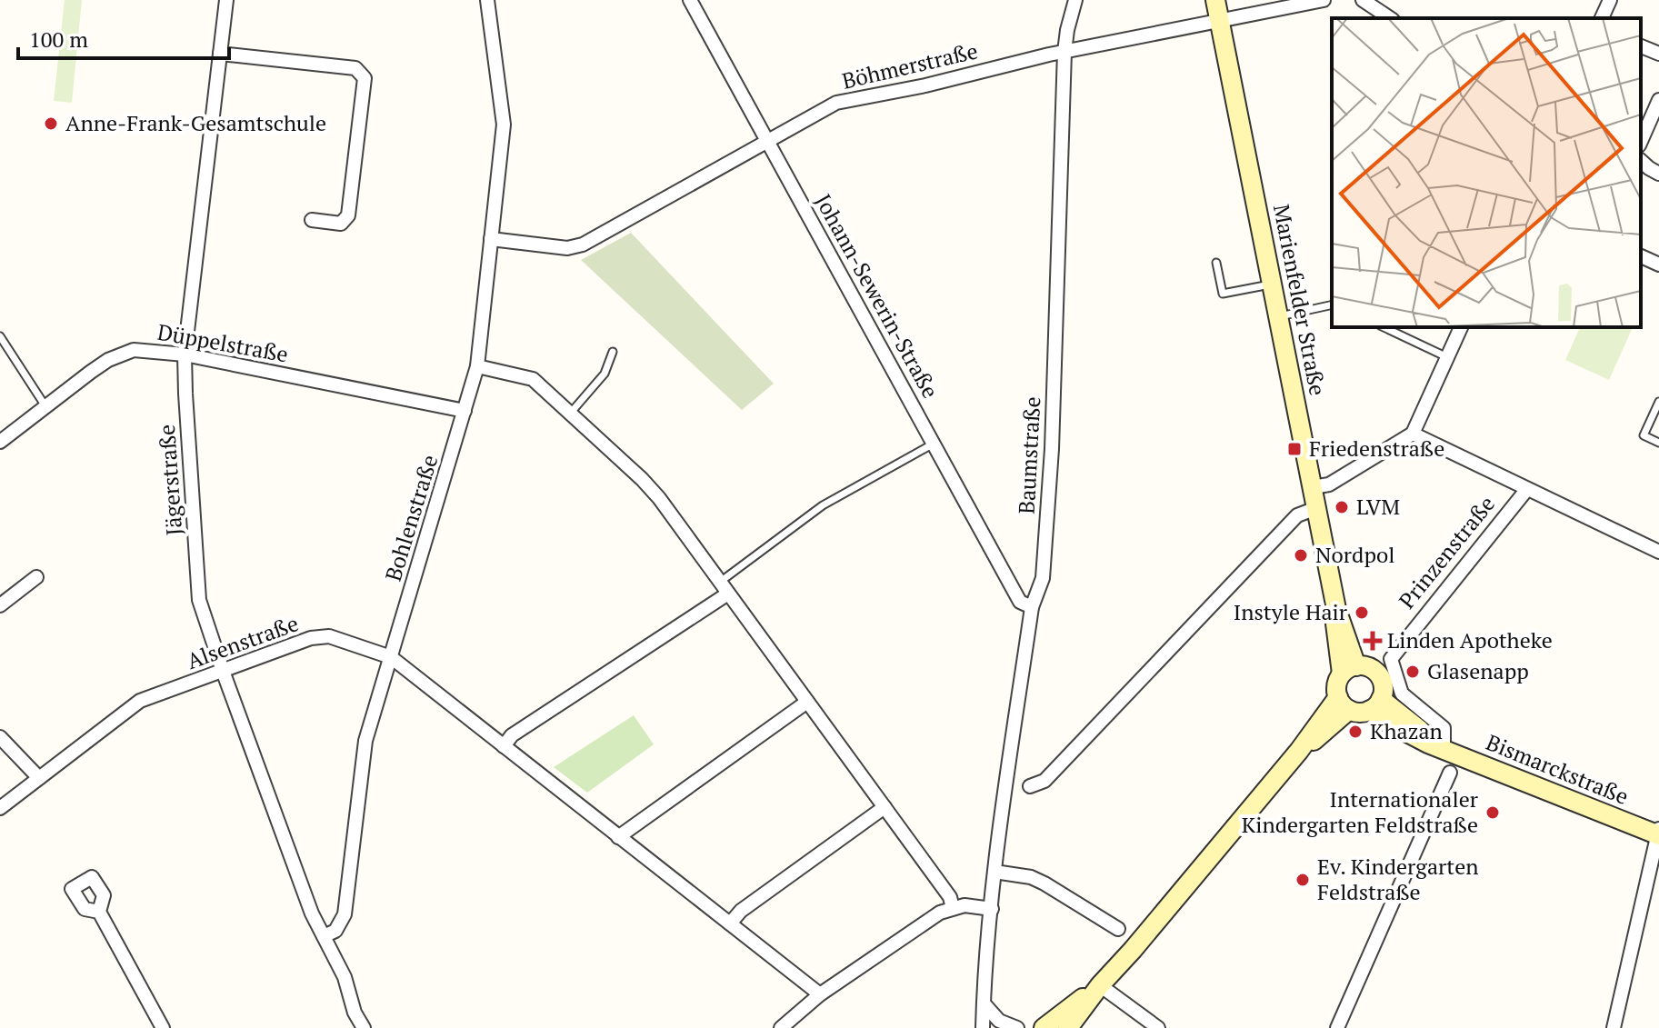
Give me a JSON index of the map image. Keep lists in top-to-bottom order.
{
  "streets": {
    "street": [
      "Böhmerstraße",
      "Johann-Sewerin-Straße",
      "Marienfelder Straße",
      "Düppelstraße",
      "Baumstraße",
      "Jägerstraße",
      "Bohlenstraße",
      "Prinzenstraße",
      "Alsenstraße",
      "Bismarckstraße"
    ]
  },
  "crossings": [
    ["Böhmerstraße", "Johann-Sewerin-Straße"],
    ["Böhmerstraße", "Marienfelder Straße"],
    ["Böhmerstraße", "Baumstraße"],
    ["Böhmerstraße", "Bohlenstraße"],
    ["Johann-Sewerin-Straße", "Baumstraße"],
    ["Marienfelder Straße", "Bismarckstraße"],
    ["Düppelstraße", "Jägerstraße"],
    ["Düppelstraße", "Bohlenstraße"],
    ["Jägerstraße", "Bohlenstraße"],
    ["Jägerstraße", "Alsenstraße"],
    ["Bohlenstraße", "Alsenstraße"],
    ["Prinzenstraße", "Bismarckstraße"]
  ],
  "places": {
    "other": [
      "Anne-Frank-Gesamtschule",
      "LVM",
      "Nordpol",
      "Instyle Hair",
      "Glasenapp",
      "Khazan",
      "Internationaler Kindergarten Feldstraße",
      "Ev. Kindergarten Feldstraße"
    ],
    "transit": ["Friedenstraße"],
    "health": ["Linden Apotheke"]
  },
  "scale_bar": "100 m"
}
